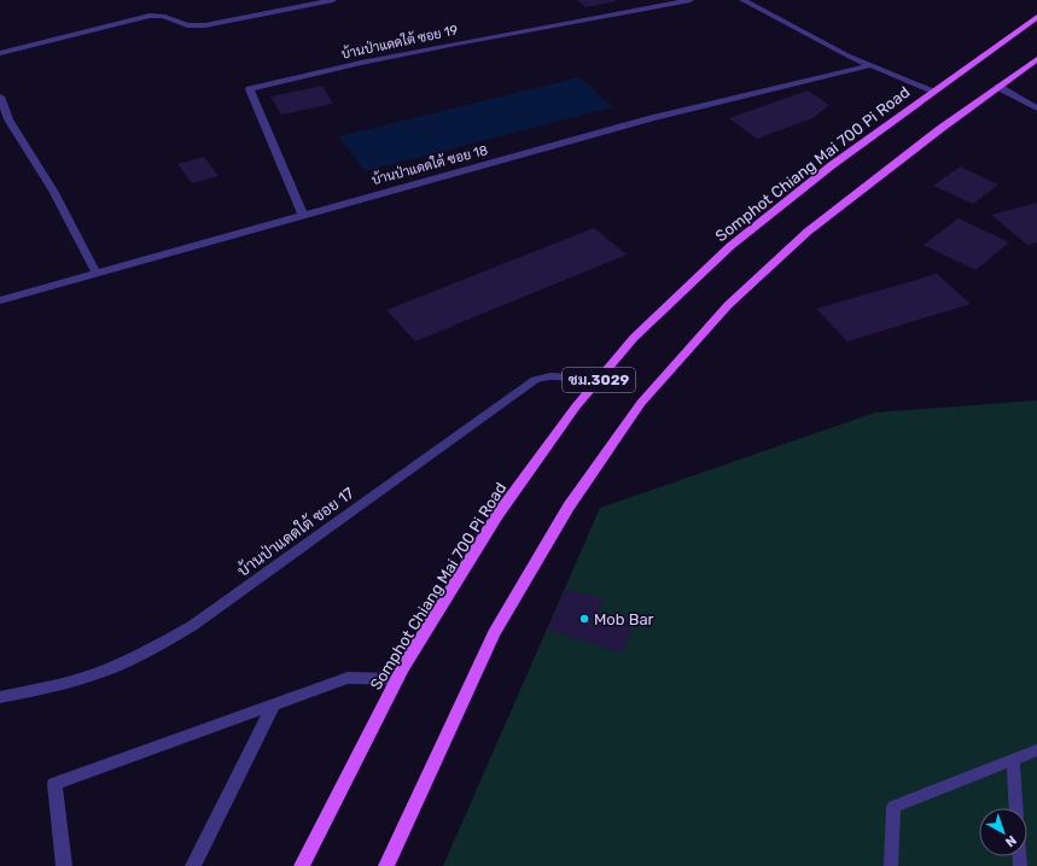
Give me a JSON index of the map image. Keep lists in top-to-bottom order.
{
  "streets": {
    "main road": ["Somphot Chiang Mai 700 Pi Road", "ชม.3029"],
    "street": ["บ้านป่าแดดใต้ ซอย 19", "บ้านป่าแดดใต้ ซอย 18", "บ้านป่าแดดใต้ ซอย 17"]
  },
  "crossings": [
    ["บ้านป่าแดดใต้ ซอย 19", "บ้านป่าแดดใต้ ซอย 18"],
    ["Somphot Chiang Mai 700 Pi Road", "บ้านป่าแดดใต้ ซอย 17"]
  ],
  "places": ["Mob Bar"],
  "north": "bottom right"
}
